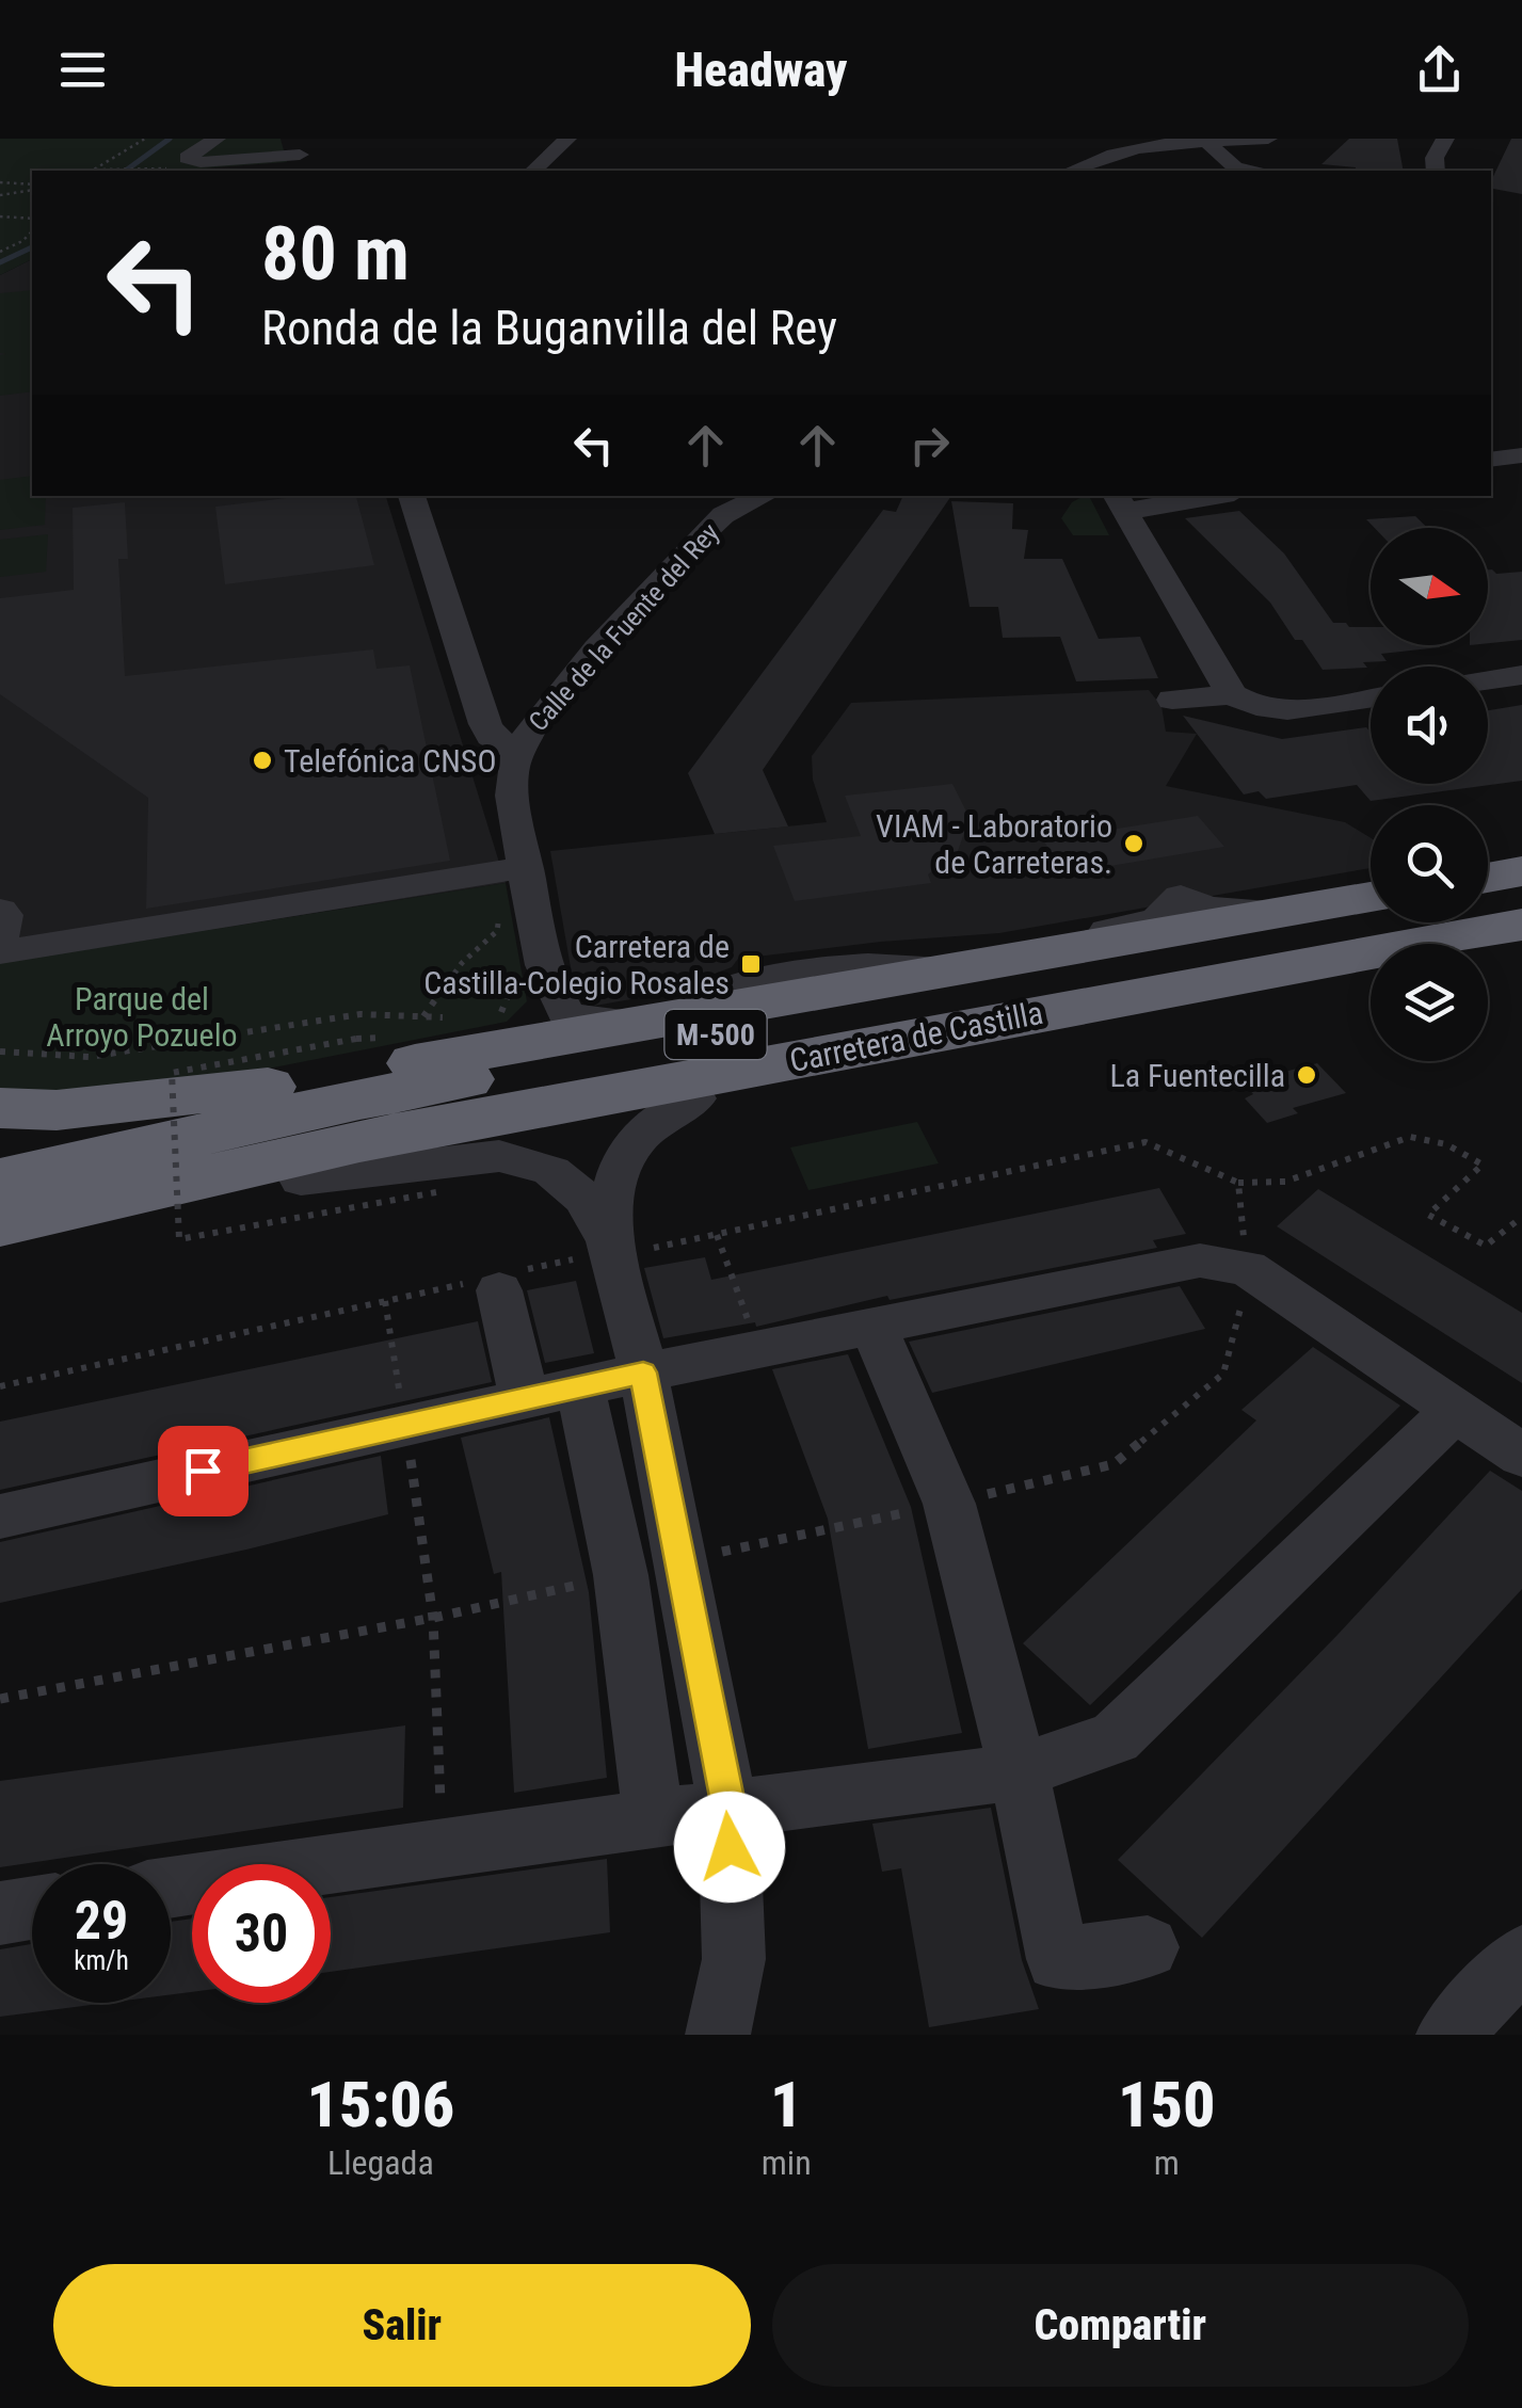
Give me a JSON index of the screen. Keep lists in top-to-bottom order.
{
  "streets": {
    "highway": ["M-500", "Carretera de Castilla"],
    "street": ["Calle de la Fuente del Rey"]
  },
  "crossings": [
    ["Calle de la Fuente del Rey", "M-500"],
    ["M-500", "Carretera de Castilla"]
  ],
  "parks": ["Parque del Arroyo Pozuelo"],
  "places": {
    "other": ["Telefónica CNSO", "VIAM - Laboratorio de Carreteras.", "La Fuentecilla"],
    "transit": ["Carretera de Castilla-Colegio Rosales"]
  },
  "north": "right",
  "page": {
    "header": "Headway",
    "turn": ["80 m", "Ronda de la Buganvilla del Rey"],
    "speed": "29 km/h",
    "limit": "30",
    "eta": [
      "15:06",
      "Llegada",
      "1",
      "min",
      "150",
      "m"
    ],
    "buttons": ["Salir", "Compartir"]
  }
}
